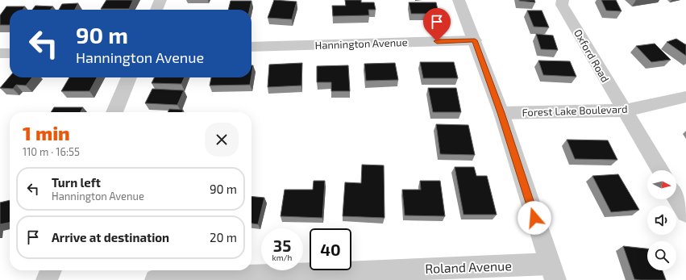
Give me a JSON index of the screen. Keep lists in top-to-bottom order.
{
  "streets": {
    "street": [
      "Hannington Avenue",
      "Oxford Road",
      "Forest Lake Boulevard",
      "Roland Avenue"
    ]
  },
  "crossings": [
    ["Oxford Road", "Forest Lake Boulevard"]
  ],
  "north": "right",
  "page": {
    "turn": ["90 m", "Hannington Avenue"],
    "heading": ["1 min", "110 m · 16:55"],
    "list": [
      {
        "name": "Turn left",
        "note": "Hannington Avenue",
        "value": "90 m"
      },
      {
        "name": "Arrive at destination",
        "value": "20 m"
      }
    ],
    "speed": "35 km/h",
    "limit": "40"
  }
}
